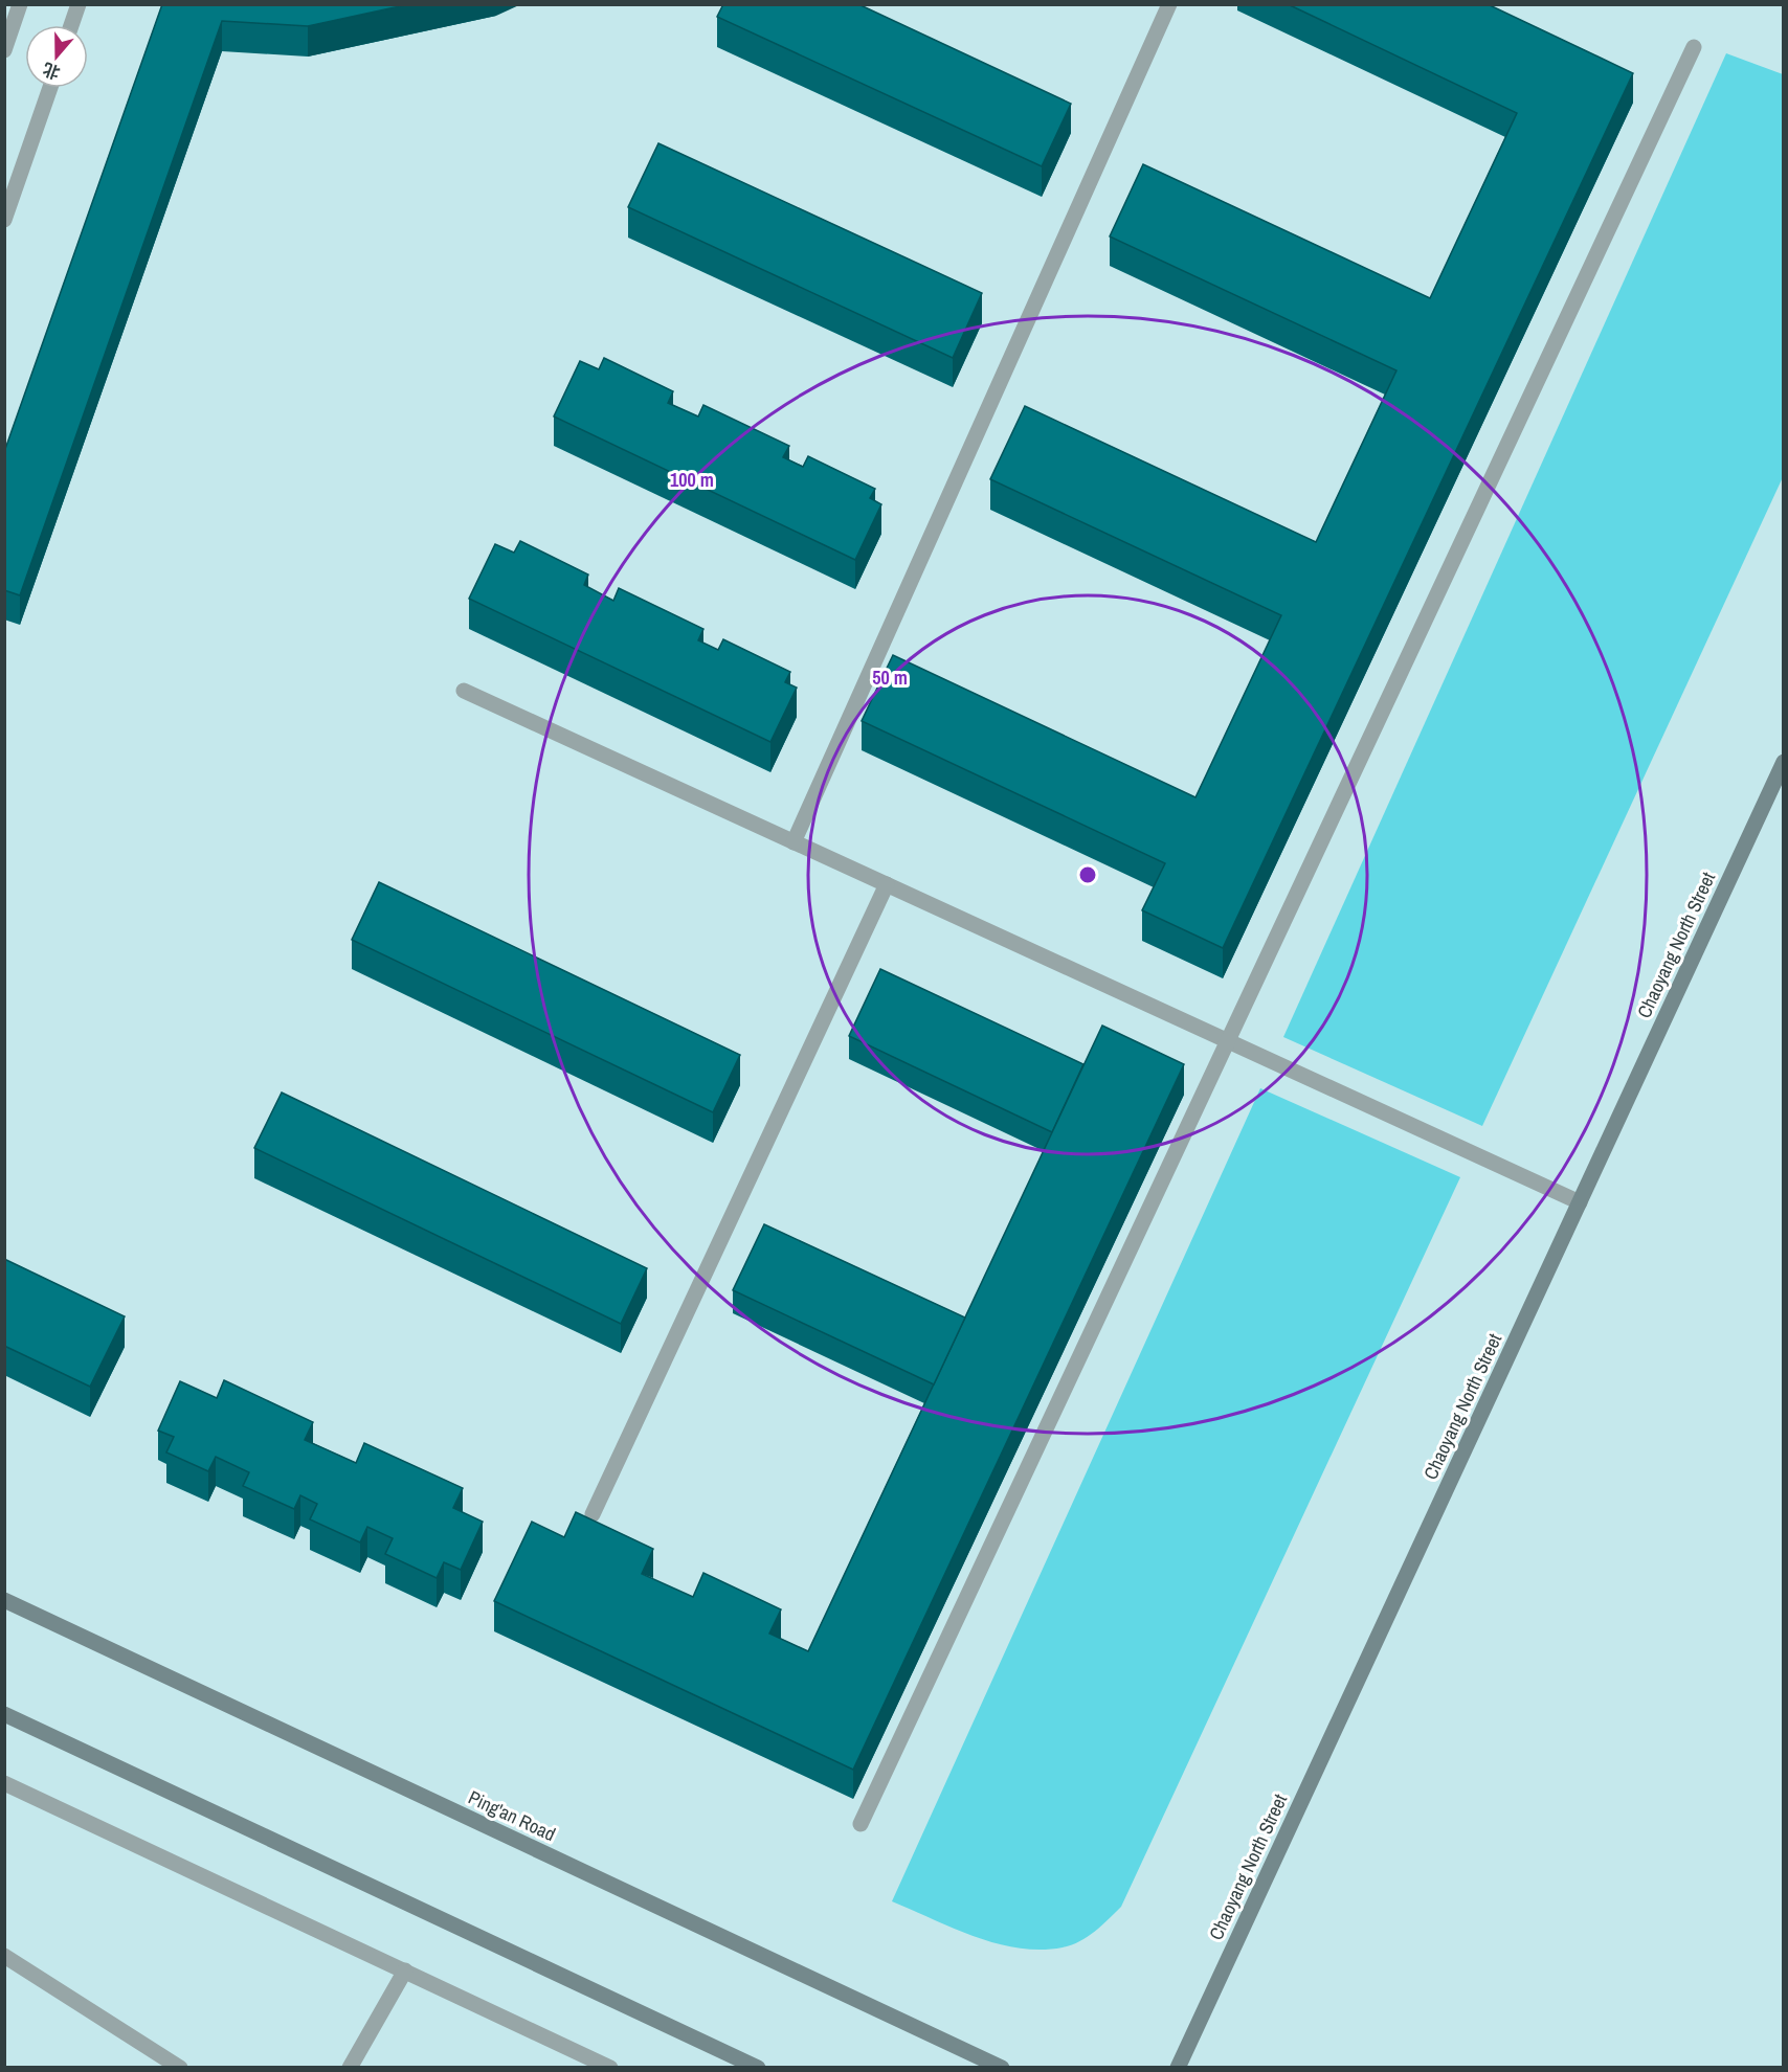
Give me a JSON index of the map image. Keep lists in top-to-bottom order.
{
  "streets": {
    "main road": ["Chaoyang North Street", "Ping'an Road"]
  },
  "north": "bottom",
  "rings": ["100 m", "50 m"]
}
